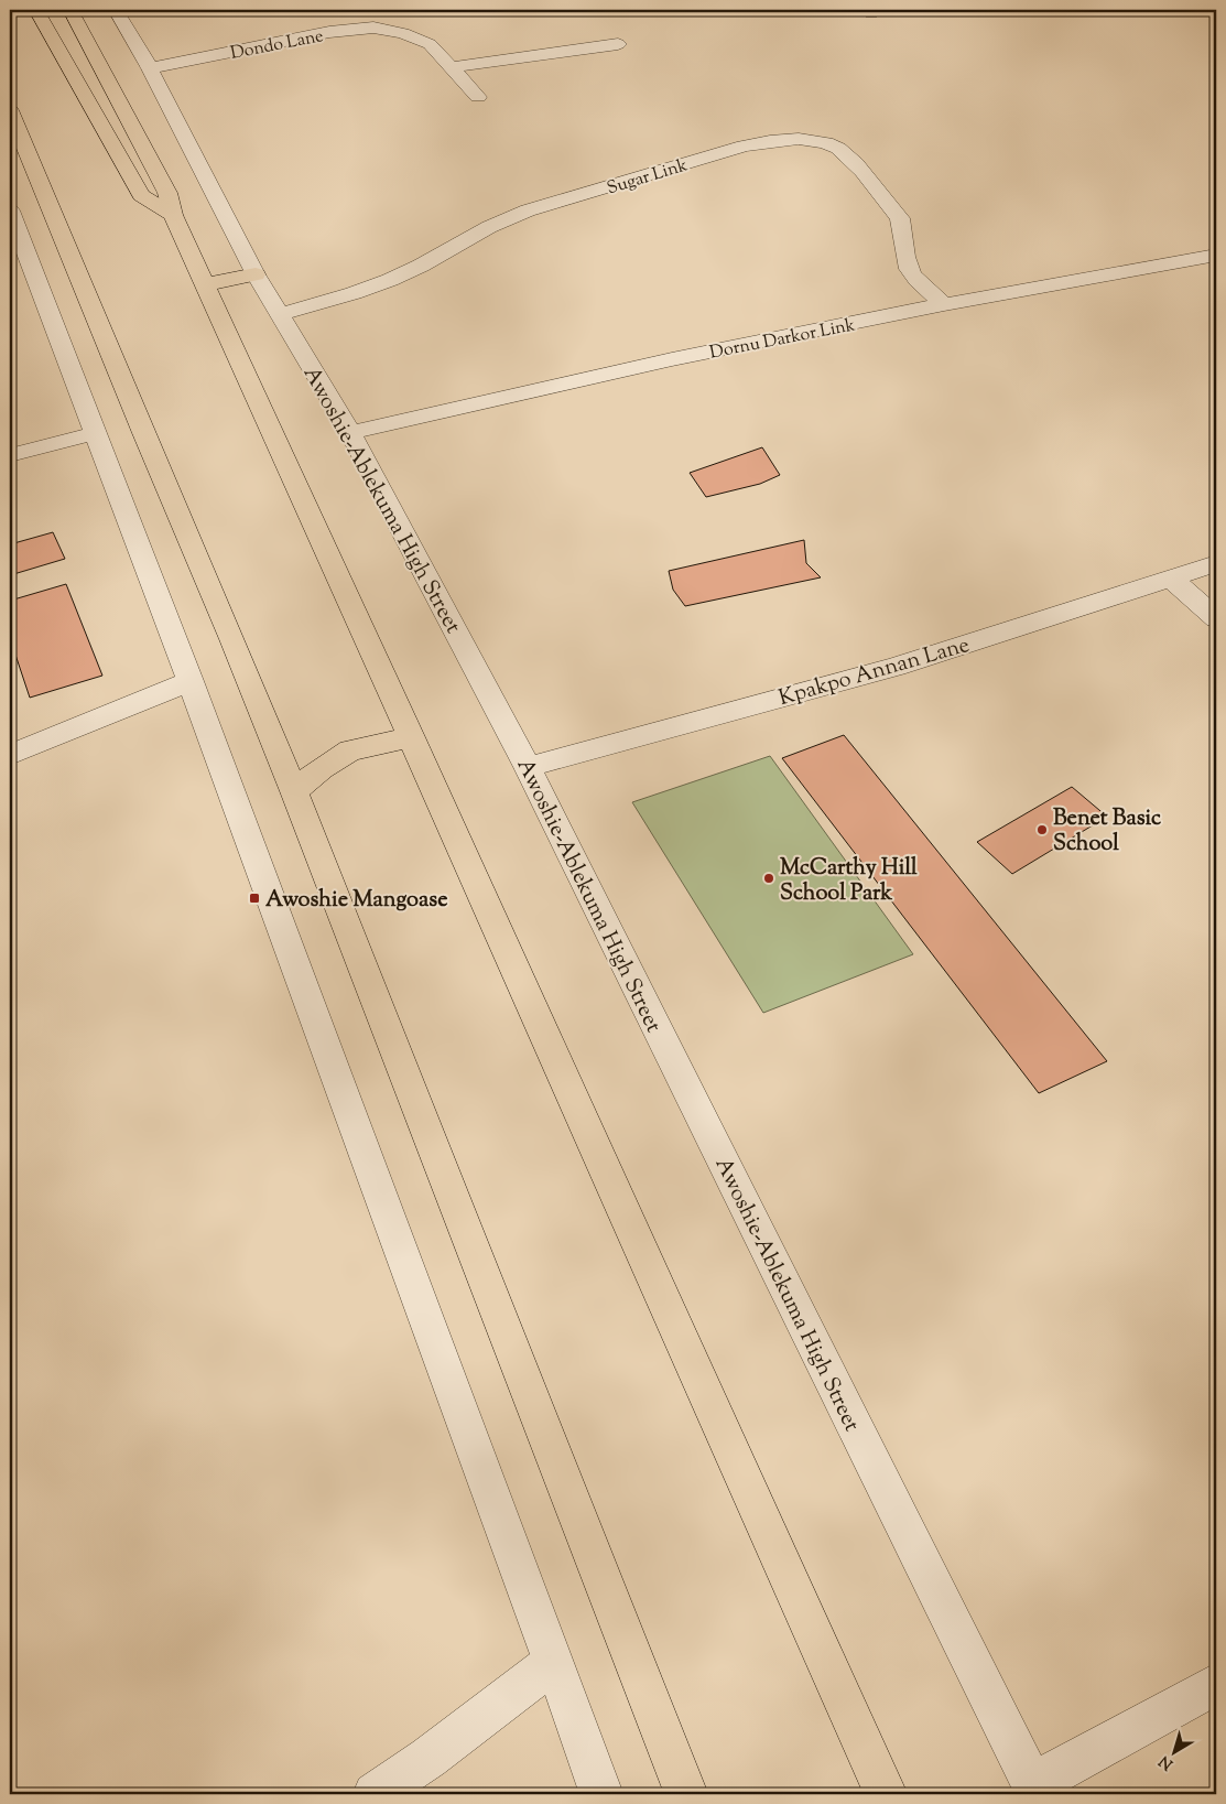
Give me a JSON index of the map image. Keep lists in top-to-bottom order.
{
  "streets": {
    "street": [
      "Dondo Lane",
      "Sugar Link",
      "Dornu Darkor Link",
      "Awoshie-Ablekuma High Street",
      "Kpakpo Annan Lane"
    ]
  },
  "crossings": [
    ["Dondo Lane", "Awoshie-Ablekuma High Street"],
    ["Sugar Link", "Dornu Darkor Link"],
    ["Sugar Link", "Awoshie-Ablekuma High Street"],
    ["Dornu Darkor Link", "Awoshie-Ablekuma High Street"],
    ["Awoshie-Ablekuma High Street", "Kpakpo Annan Lane"]
  ],
  "places": {
    "other": ["Benet Basic School", "McCarthy Hill School Park"],
    "transit": ["Awoshie Mangoase"]
  },
  "north": "bottom left"
}
